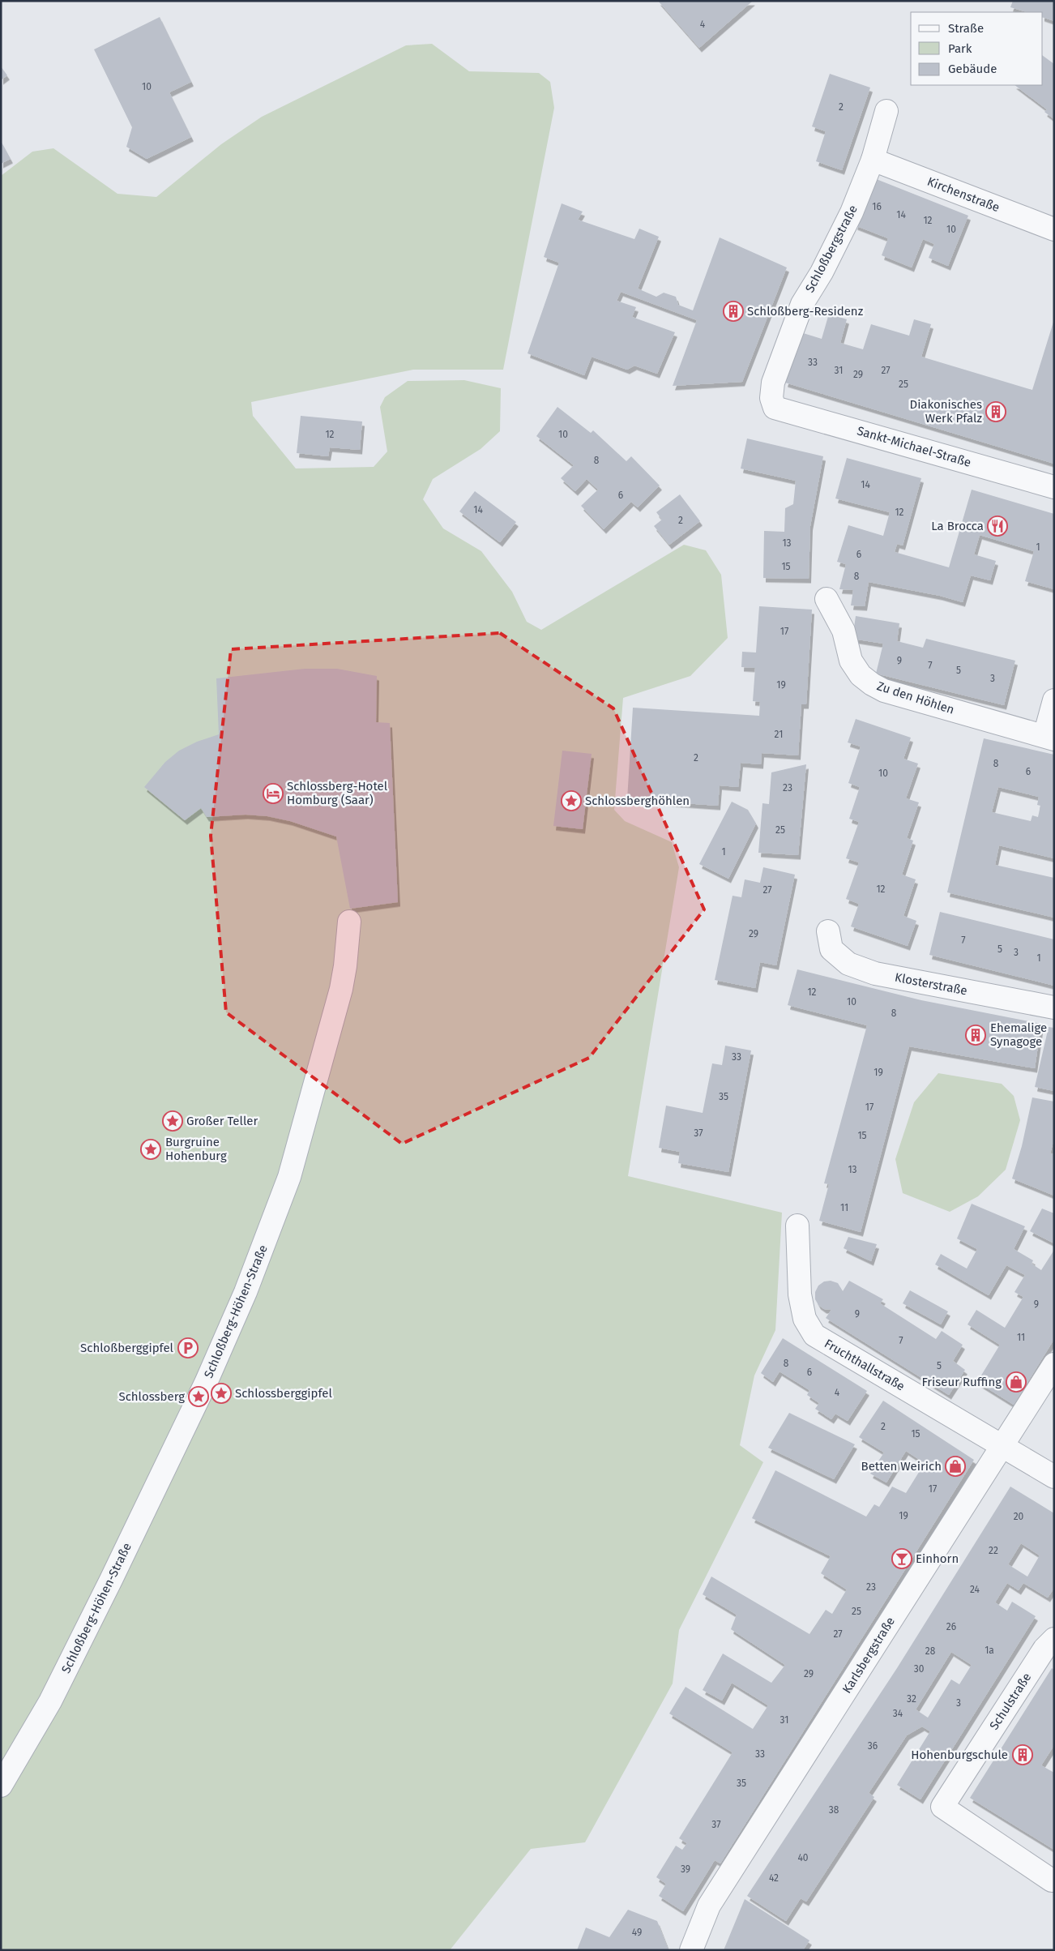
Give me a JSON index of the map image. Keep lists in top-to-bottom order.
{
  "streets": {
    "street": [
      "Kirchenstraße",
      "Schloßbergstraße",
      "Sankt-Michael-Straße",
      "Zu den Höhlen",
      "Klosterstraße",
      "Schloßberg-Höhen-Straße",
      "Fruchthallstraße",
      "Karlsbergstraße",
      "Schulstraße"
    ]
  },
  "crossings": [
    ["Kirchenstraße", "Schloßbergstraße"],
    ["Schloßbergstraße", "Sankt-Michael-Straße"],
    ["Fruchthallstraße", "Karlsbergstraße"]
  ],
  "places": {
    "building": [
      "Schloßberg-Residenz",
      "Diakonisches Werk Pfalz",
      "Ehemalige Synagoge",
      "Hohenburgschule"
    ],
    "restaurant": ["La Brocca"],
    "hotel": ["Schlossberg-Hotel Homburg (Saar)"],
    "place": [
      "Schlossberghöhlen",
      "Großer Teller",
      "Burgruine Hohenburg",
      "Schlossberggipfel",
      "Schlossberg"
    ],
    "parking": ["Schloßberggipfel"],
    "shop": ["Friseur Ruffing", "Betten Weirich"],
    "bar": ["Einhorn"]
  },
  "house_numbers": [
    "4",
    "10",
    "2",
    "16",
    "14",
    "12",
    "10",
    "33",
    "31",
    "27",
    "29",
    "25",
    "12",
    "10",
    "8",
    "14",
    "6",
    "14",
    "12",
    "2",
    "13",
    "1",
    "6",
    "15",
    "8",
    "17",
    "9",
    "7",
    "5",
    "3",
    "19",
    "21",
    "2",
    "8",
    "6",
    "10",
    "23",
    "25",
    "1",
    "12",
    "27",
    "29",
    "7",
    "5",
    "3",
    "1",
    "12",
    "10",
    "8",
    "33",
    "19",
    "35",
    "17",
    "37",
    "15",
    "13",
    "11",
    "9",
    "9",
    "11",
    "7",
    "8",
    "5",
    "6",
    "4",
    "2",
    "15",
    "17",
    "19",
    "20",
    "22",
    "23",
    "24",
    "25",
    "26",
    "27",
    "1a",
    "28",
    "30",
    "29",
    "32",
    "3",
    "34",
    "31",
    "36",
    "33",
    "35",
    "38",
    "37",
    "40",
    "39",
    "42",
    "49"
  ],
  "legend": ["Straße", "Park", "Gebäude"]
}
